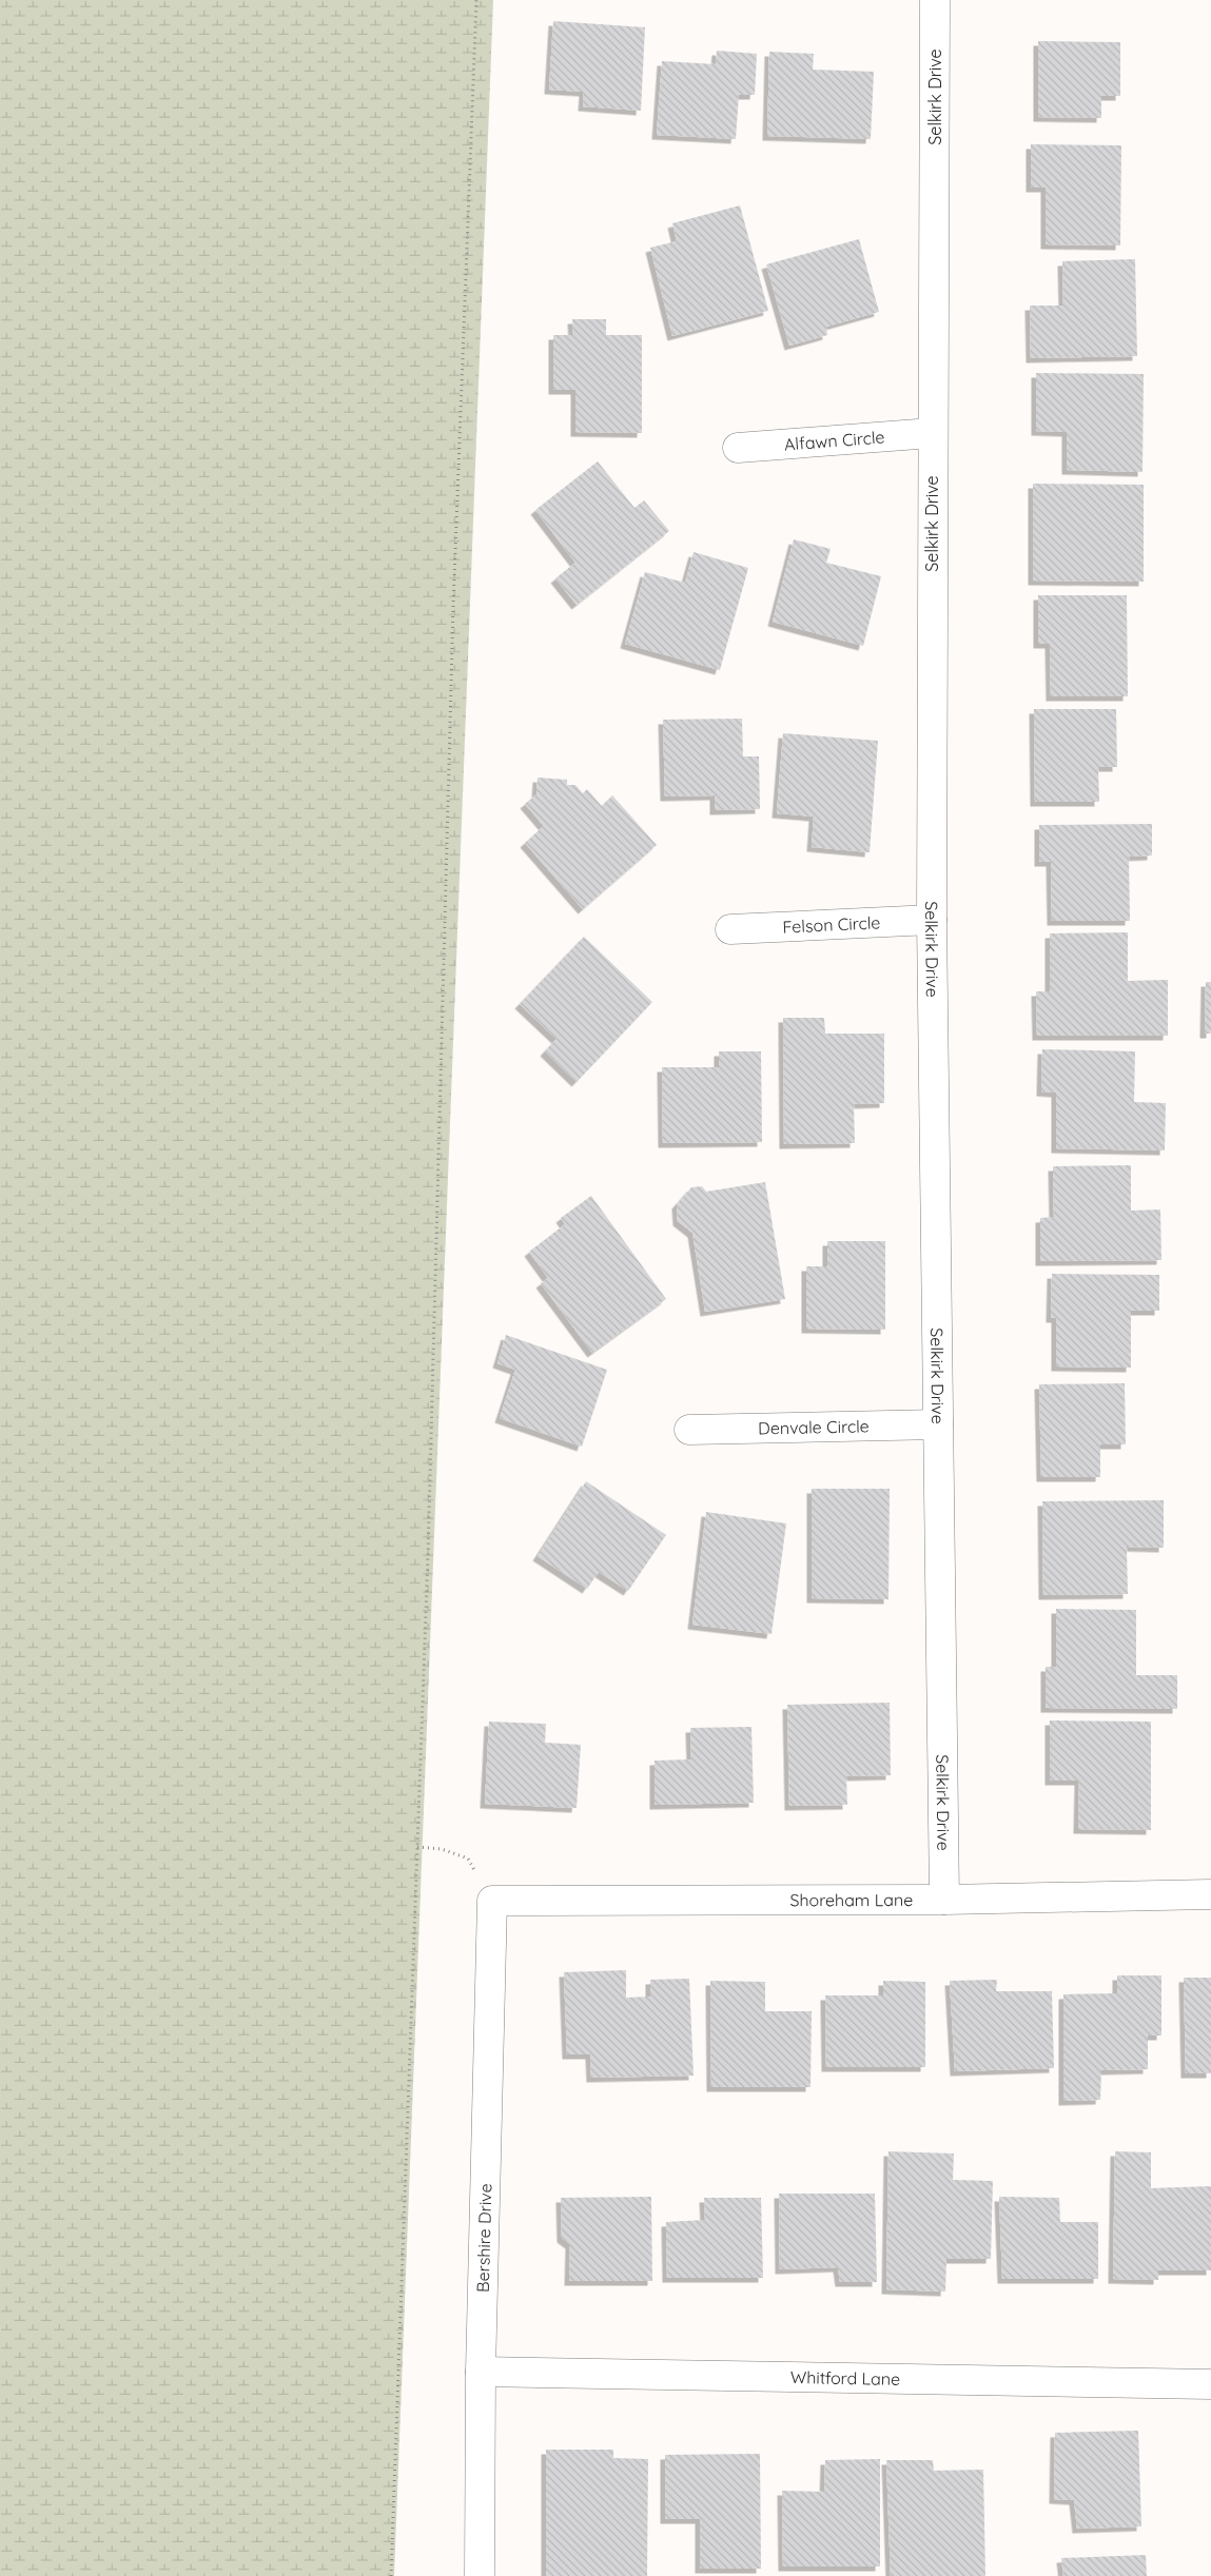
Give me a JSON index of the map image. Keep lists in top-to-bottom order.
{
  "streets": {
    "street": [
      "Selkirk Drive",
      "Alfawn Circle",
      "Felson Circle",
      "Denvale Circle",
      "Shoreham Lane",
      "Bershire Drive",
      "Whitford Lane"
    ]
  },
  "crossings": [
    ["Selkirk Drive", "Alfawn Circle"],
    ["Selkirk Drive", "Felson Circle"],
    ["Selkirk Drive", "Denvale Circle"],
    ["Selkirk Drive", "Shoreham Lane"],
    ["Shoreham Lane", "Bershire Drive"],
    ["Bershire Drive", "Whitford Lane"]
  ]
}
